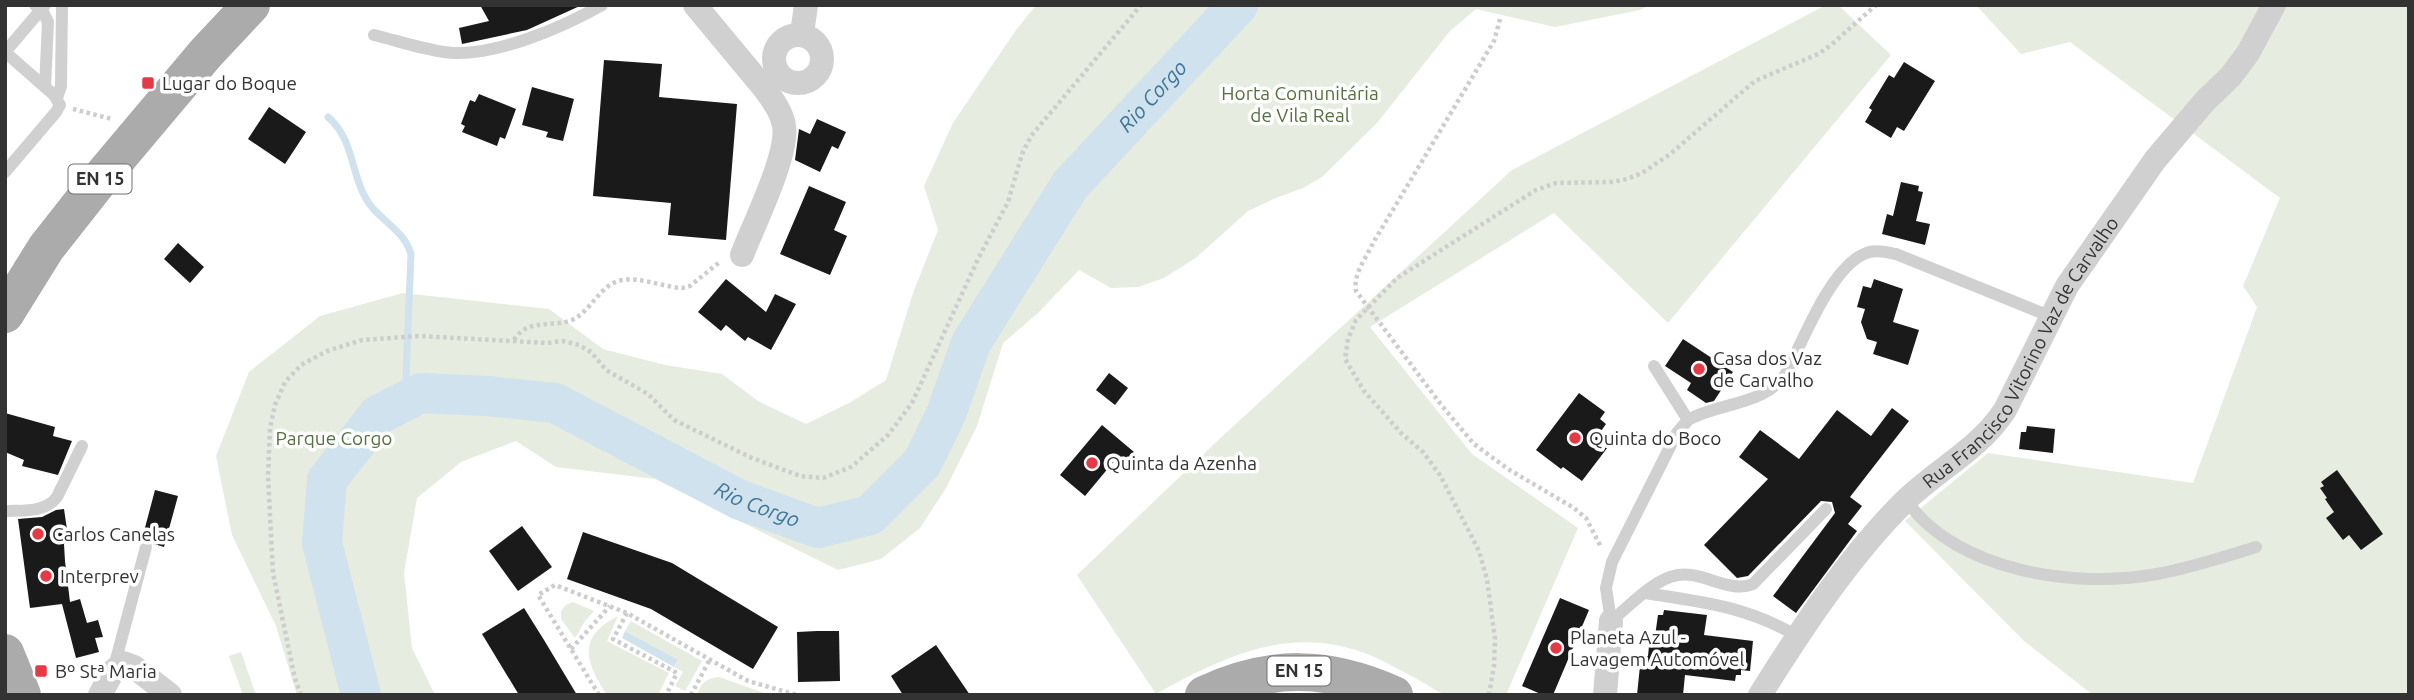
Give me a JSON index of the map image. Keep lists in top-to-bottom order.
{
  "streets": {
    "main road": ["EN 15"],
    "street": ["Rua Francisco Vitorino Vaz de Carvalho"]
  },
  "water": ["Rio Corgo"],
  "parks": ["Horta Comunitária de Vila Real", "Parque Corgo"],
  "places": {
    "transit": ["Lugar do Boque", "Bº Stª Maria"],
    "other": [
      "Casa dos Vaz de Carvalho",
      "Quinta do Boco",
      "Quinta da Azenha",
      "Carlos Canelas",
      "Interprev",
      "Planeta Azul - Lavagem Automóvel"
    ]
  }
}
